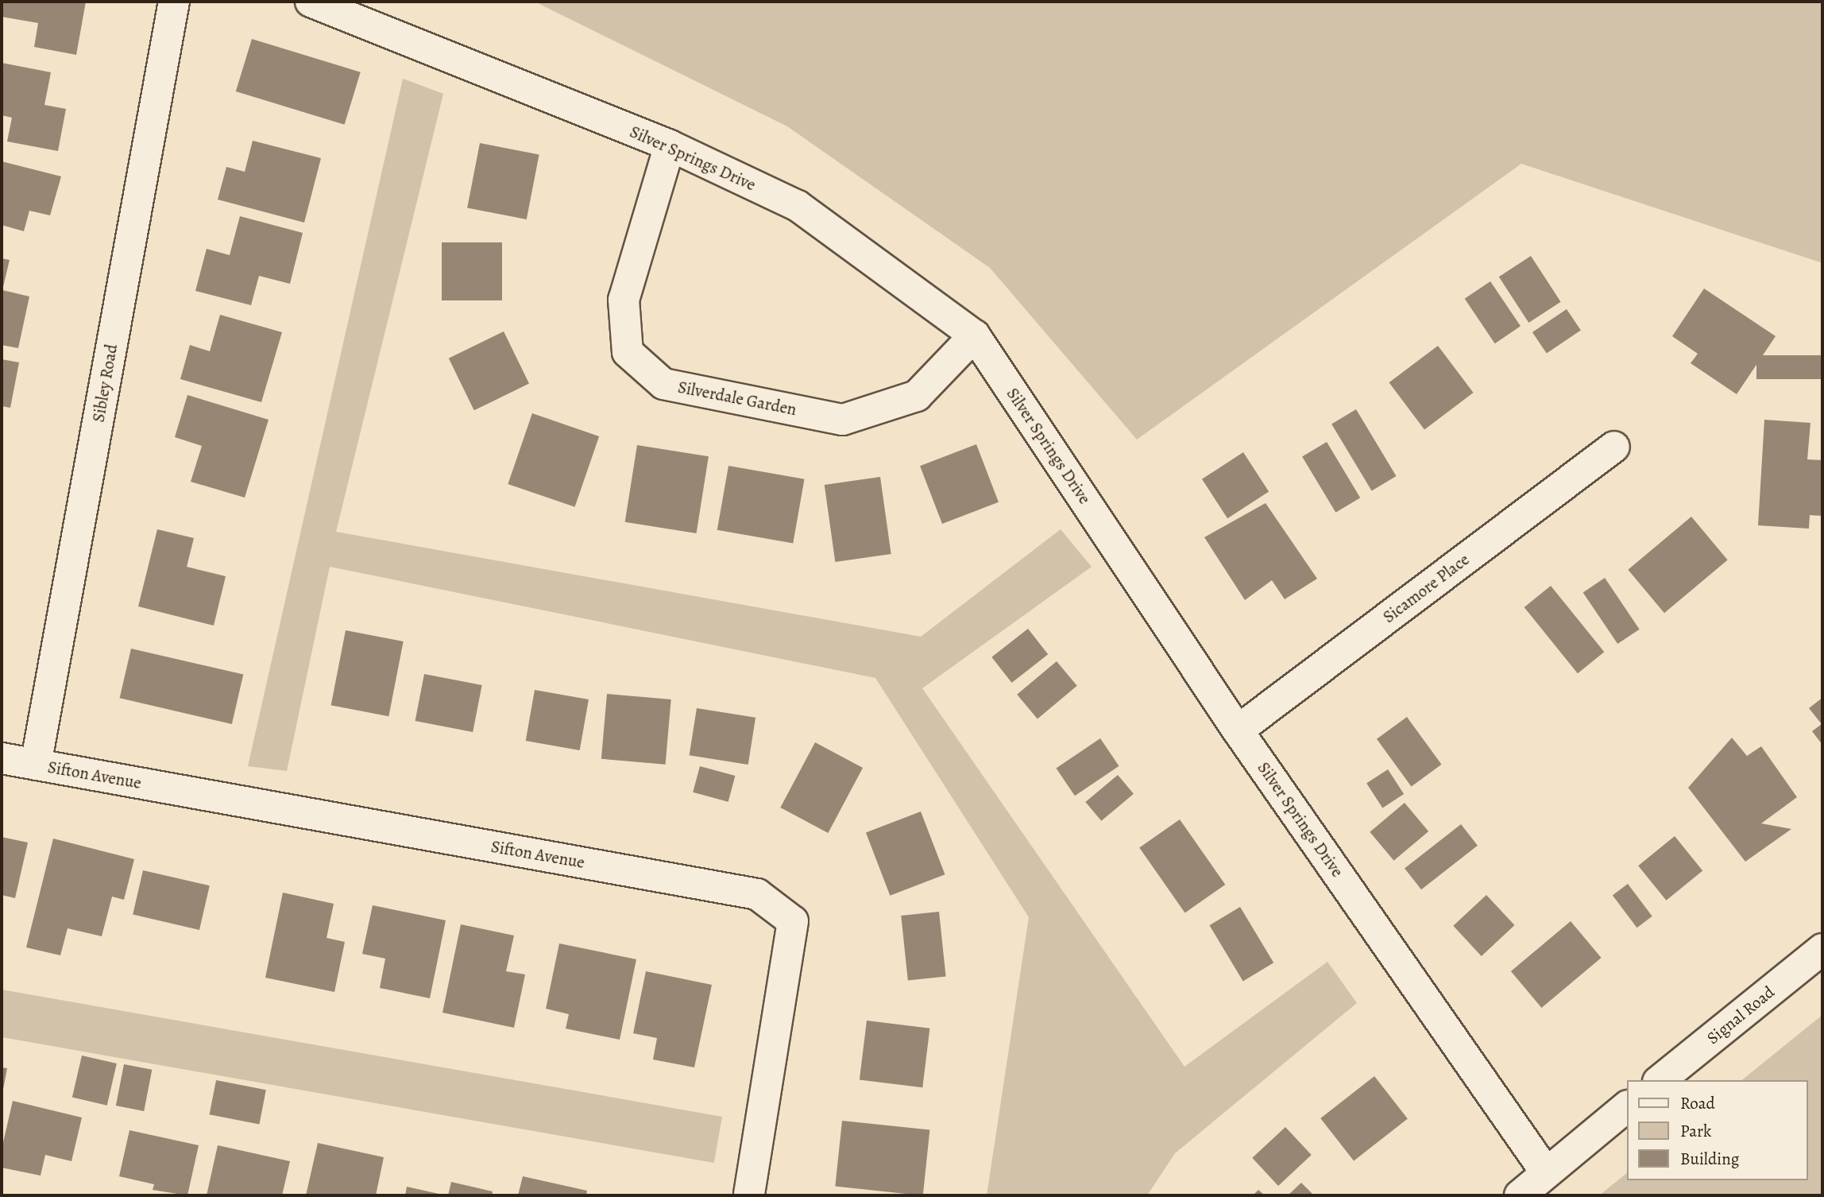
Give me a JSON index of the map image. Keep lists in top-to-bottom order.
{
  "streets": {
    "street": [
      "Silver Springs Drive",
      "Sibley Road",
      "Silverdale Garden",
      "Sicamore Place",
      "Sifton Avenue",
      "Signal Road"
    ]
  },
  "crossings": [
    ["Silver Springs Drive", "Silverdale Garden"],
    ["Silver Springs Drive", "Sicamore Place"],
    ["Sibley Road", "Sifton Avenue"]
  ],
  "legend": ["Road", "Park", "Building"]
}
